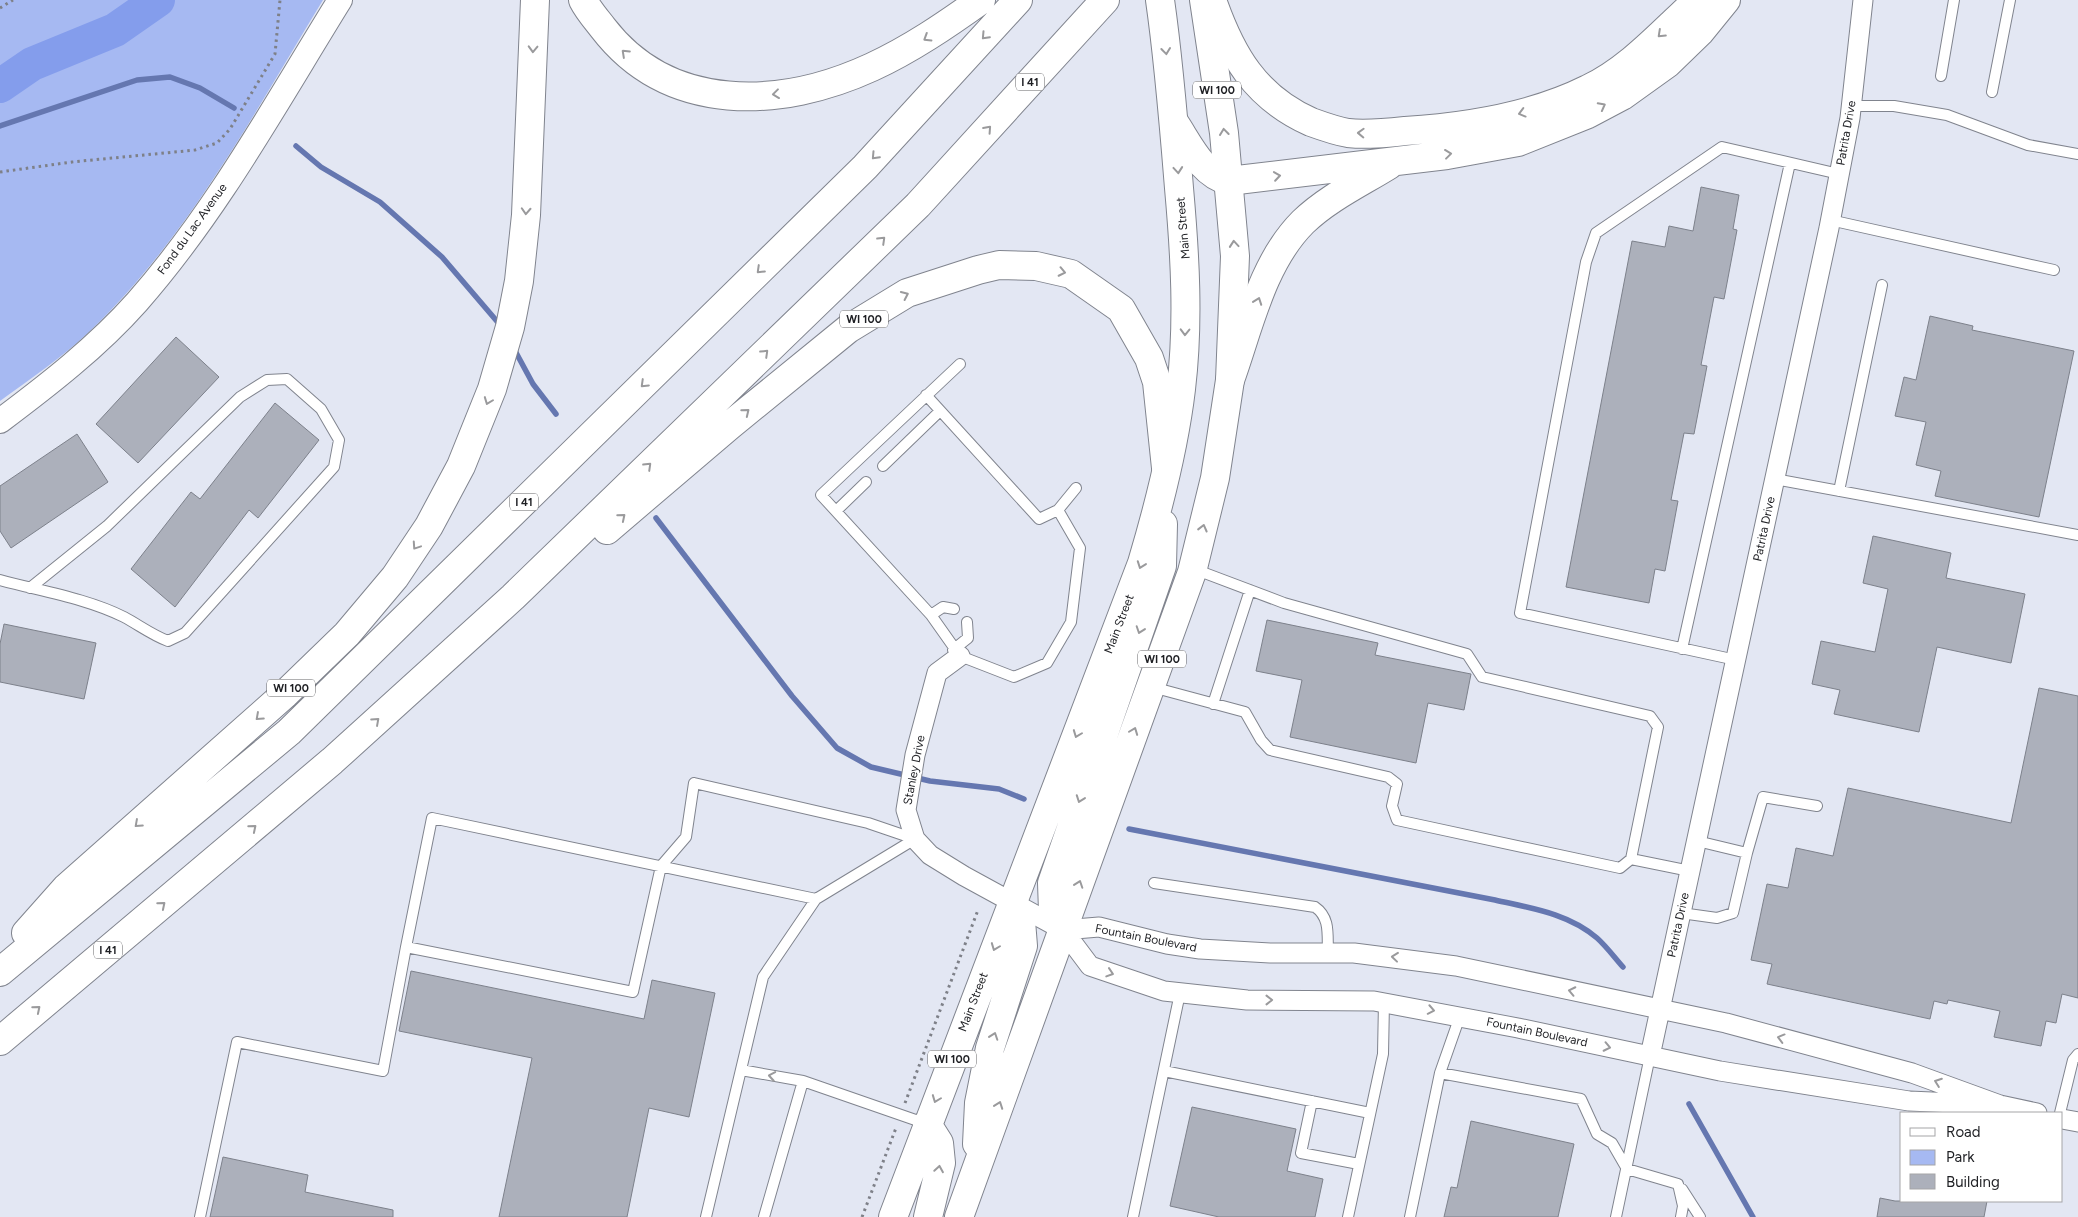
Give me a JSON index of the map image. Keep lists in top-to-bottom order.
{
  "streets": {
    "main road": ["I 41", "WI 100", "Main Street"],
    "street": [
      "Patrita Drive",
      "Fond du Lac Avenue",
      "Stanley Drive",
      "Fountain Boulevard"
    ]
  },
  "crossings": [
    ["I 41", "WI 100"],
    ["WI 100", "Main Street"],
    ["WI 100", "Stanley Drive"],
    ["WI 100", "Fountain Boulevard"],
    ["Patrita Drive", "Fountain Boulevard"],
    ["Main Street", "Stanley Drive"],
    ["Stanley Drive", "Fountain Boulevard"]
  ],
  "legend": ["Road", "Park", "Building"]
}
